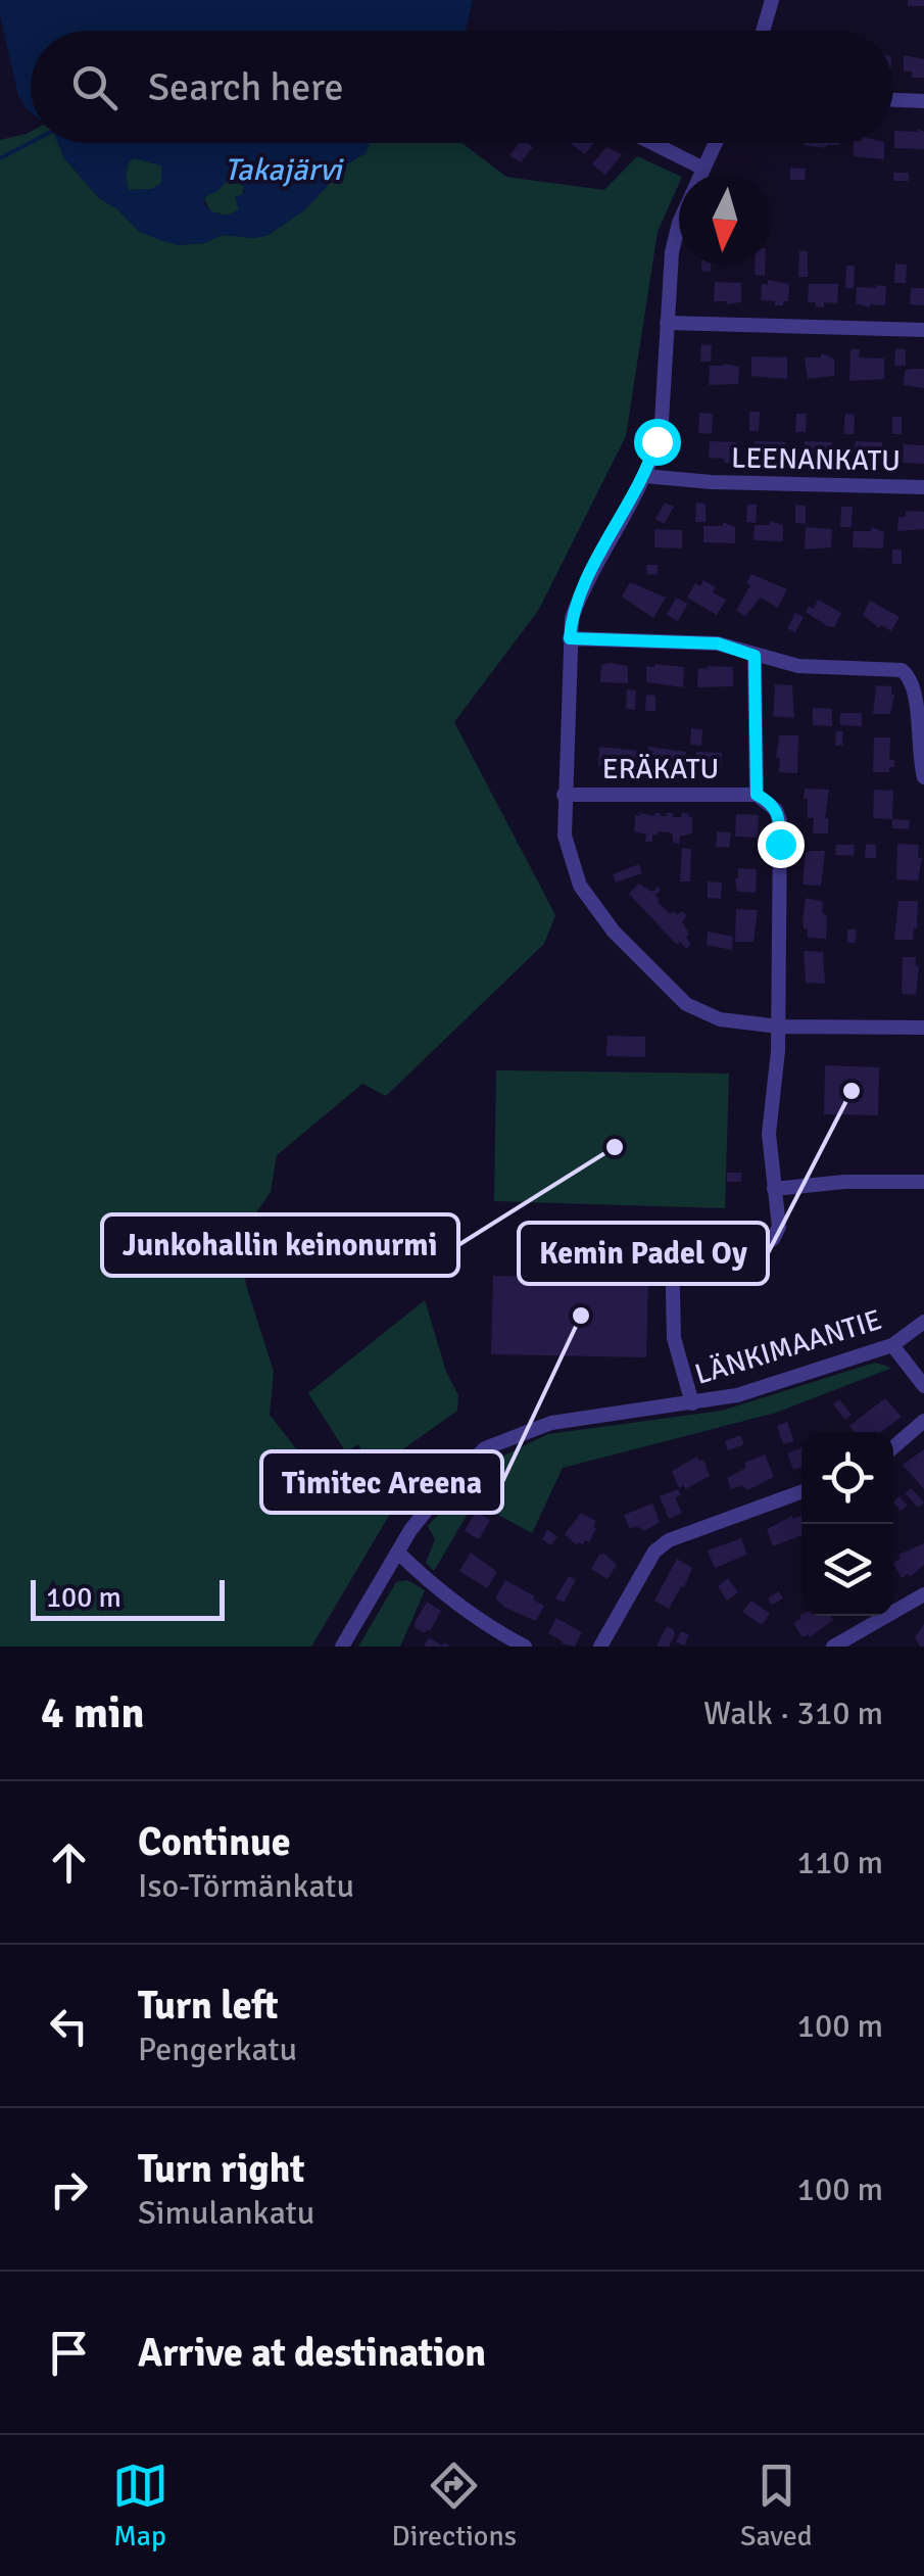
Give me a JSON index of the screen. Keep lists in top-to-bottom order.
{
  "streets": {
    "street": ["LEENANKATU", "ERÄKATU", "LÄNKIMAANTIE"]
  },
  "water": ["Takajärvi"],
  "places": ["Kemin Padel Oy", "Junkohallin keinonurmi", "Timitec Areena"],
  "scale_bar": "100 m",
  "north": "bottom",
  "page": {
    "search": "Search here",
    "scale": "100 m",
    "heading": ["4 min", "Walk · 310 m"],
    "list": [
      ["Continue", "Iso-Törmänkatu", "110 m"],
      ["Turn left", "Pengerkatu", "100 m"],
      ["Turn right", "Simulankatu", "100 m"],
      "Arrive at destination"
    ],
    "nav": ["Map", "Directions", "Saved"]
  }
}
